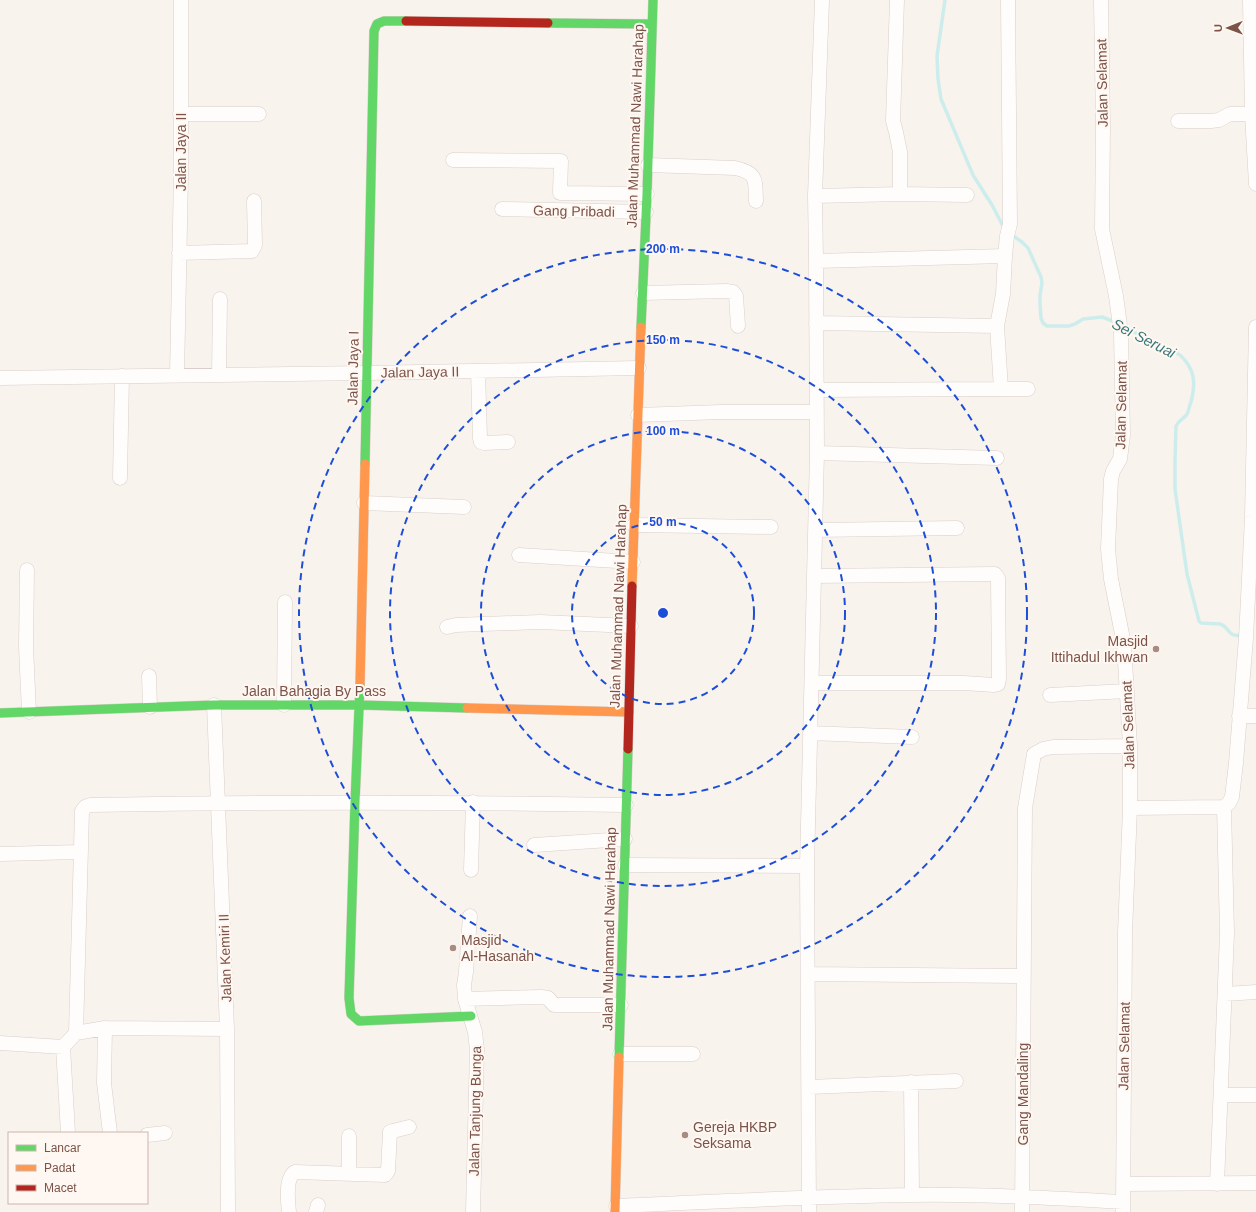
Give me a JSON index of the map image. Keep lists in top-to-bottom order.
{
  "streets": {
    "street": [
      "Jalan Selamat",
      "Jalan Muhammad Nawi Harahap",
      "Jalan Jaya II",
      "Gang Pribadi",
      "Jalan Jaya I",
      "Jalan Bahagia By Pass",
      "Jalan Kemiri II",
      "Gang Mandaling",
      "Jalan Tanjung Bunga"
    ]
  },
  "crossings": [
    ["Jalan Selamat", "Gang Mandaling"],
    ["Jalan Muhammad Nawi Harahap", "Jalan Jaya II"],
    ["Jalan Muhammad Nawi Harahap", "Gang Pribadi"],
    ["Jalan Muhammad Nawi Harahap", "Jalan Jaya I"],
    ["Jalan Muhammad Nawi Harahap", "Jalan Bahagia By Pass"],
    ["Jalan Jaya II", "Jalan Jaya I"],
    ["Jalan Jaya I", "Jalan Bahagia By Pass"],
    ["Jalan Jaya I", "Jalan Tanjung Bunga"],
    ["Jalan Bahagia By Pass", "Jalan Kemiri II"]
  ],
  "water": ["Sei Seruai"],
  "places": ["Masjid Ittihadul Ikhwan", "Masjid Al-Hasanah", "Gereja HKBP Seksama"],
  "legend": ["Lancar", "Padat", "Macet"],
  "north": "left",
  "rings": [
    "200 m",
    "150 m",
    "100 m",
    "50 m"
  ]
}
